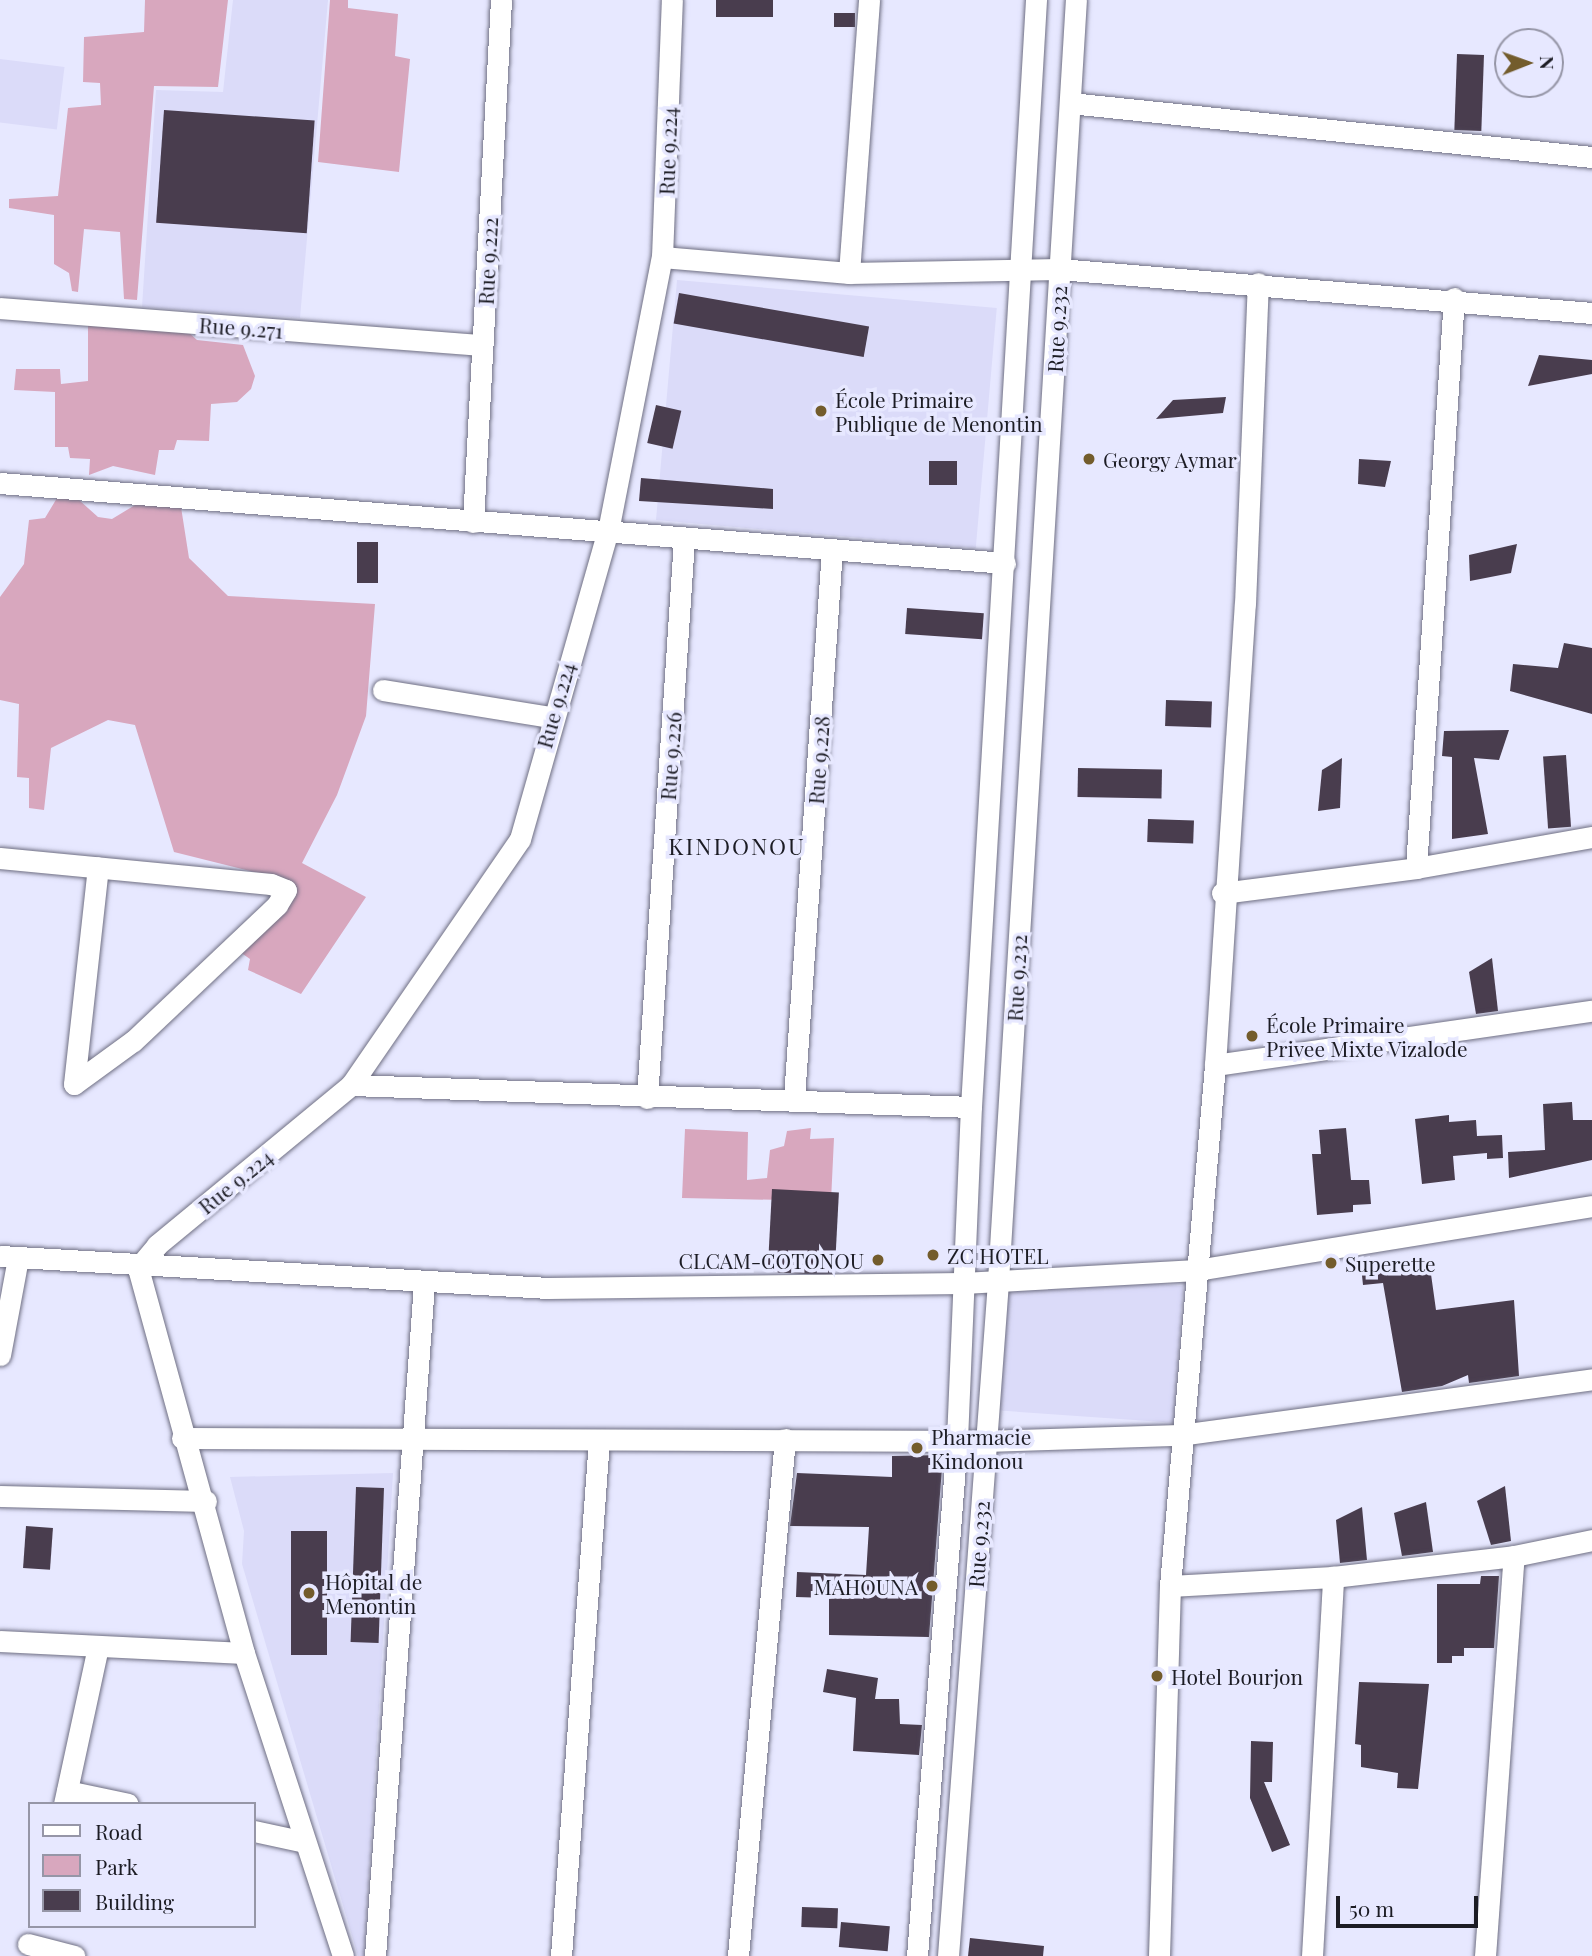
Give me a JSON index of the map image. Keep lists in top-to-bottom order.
{
  "streets": {
    "street": [
      "Rue 9.224",
      "Rue 9.222",
      "Rue 9.271",
      "Rue 9.232",
      "Rue 9.226",
      "Rue 9.228"
    ]
  },
  "crossings": [
    ["Rue 9.222", "Rue 9.271"]
  ],
  "districts": ["KINDONOU"],
  "places": [
    "École Primaire Publique de Menontin",
    "Georgy Aymar",
    "École Primaire Privee Mixte Vizalode",
    "ZC HOTEL",
    "CLCAM-COTONOU",
    "Superette",
    "Pharmacie Kindonou",
    "MAHOUNA",
    "Hôpital de Menontin",
    "Hotel Bourjon"
  ],
  "legend": ["Road", "Park", "Building"],
  "scale_bar": "50 m",
  "north": "right"
}
